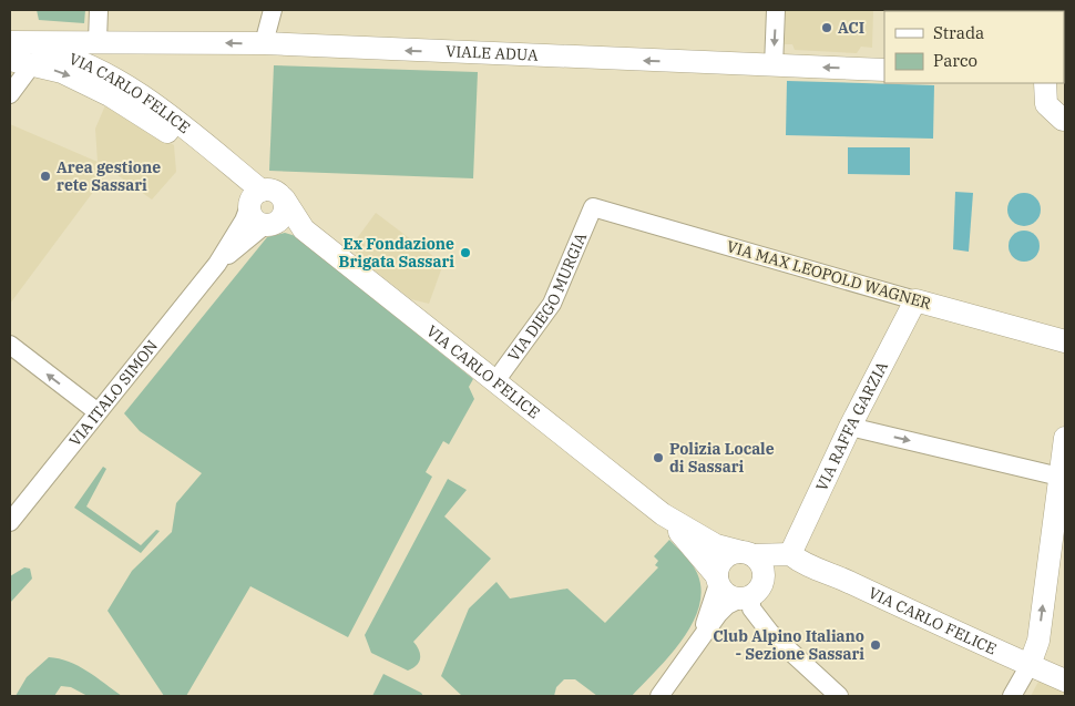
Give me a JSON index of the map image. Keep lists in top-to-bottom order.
{
  "streets": {
    "main road": [
      "VIALE ADUA",
      "VIA CARLO FELICE",
      "VIA MAX LEOPOLD WAGNER",
      "VIA RAFFA GARZIA"
    ],
    "street": ["VIA DIEGO MURGIA", "VIA ITALO SIMON"]
  },
  "crossings": [
    ["VIALE ADUA", "VIA CARLO FELICE"],
    ["VIA CARLO FELICE", "VIA DIEGO MURGIA"],
    ["VIA CARLO FELICE", "VIA ITALO SIMON"],
    ["VIA CARLO FELICE", "VIA RAFFA GARZIA"],
    ["VIA MAX LEOPOLD WAGNER", "VIA DIEGO MURGIA"],
    ["VIA MAX LEOPOLD WAGNER", "VIA RAFFA GARZIA"]
  ],
  "one_way": ["VIALE ADUA"],
  "places": [
    "ACI",
    "Area gestione rete Sassari",
    "Ex Fondazione Brigata Sassari",
    "Polizia Locale di Sassari",
    "Club Alpino Italiano - Sezione Sassari"
  ],
  "legend": ["Strada", "Parco"]
}
